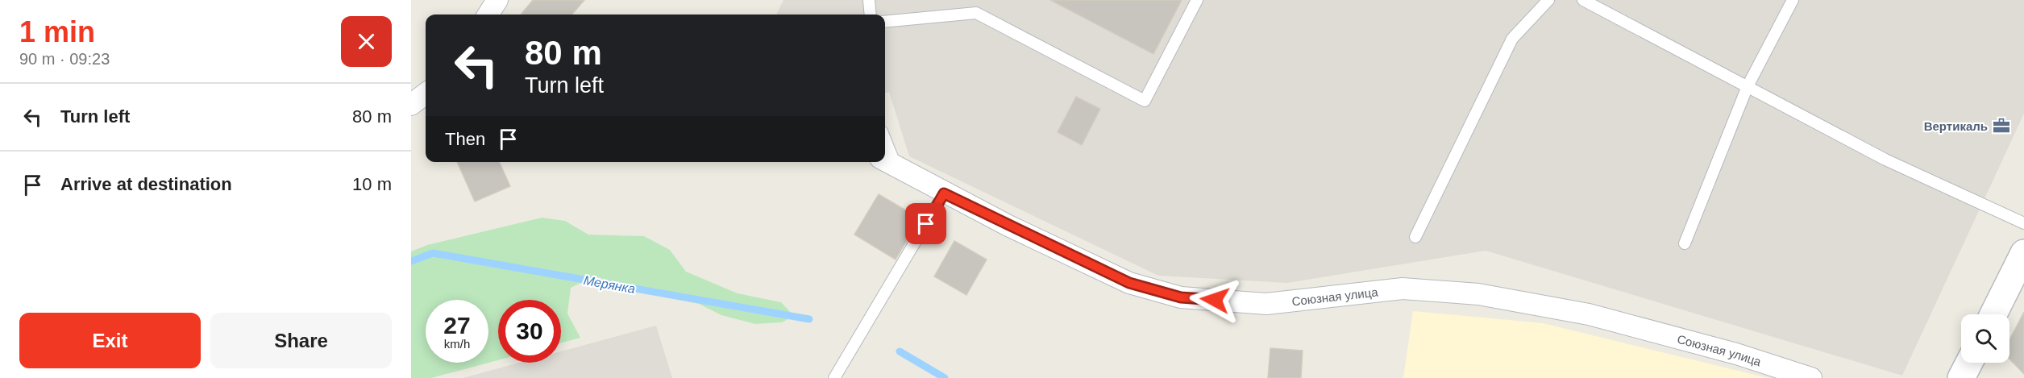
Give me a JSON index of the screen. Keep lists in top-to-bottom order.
{
  "streets": {
    "street": ["Союзная улица"]
  },
  "water": ["Мерянка"],
  "places": {
    "office": ["Вертикаль"]
  },
  "page": {
    "heading": ["1 min", "90 m · 09:23"],
    "turn": ["80 m", "Turn left"],
    "list": [
      {
        "name": "Turn left",
        "value": "80 m"
      },
      {
        "name": "Arrive at destination",
        "value": "10 m"
      }
    ],
    "then": "Then",
    "speed": "27 km/h",
    "limit": "30",
    "buttons": ["Exit", "Share"]
  }
}
